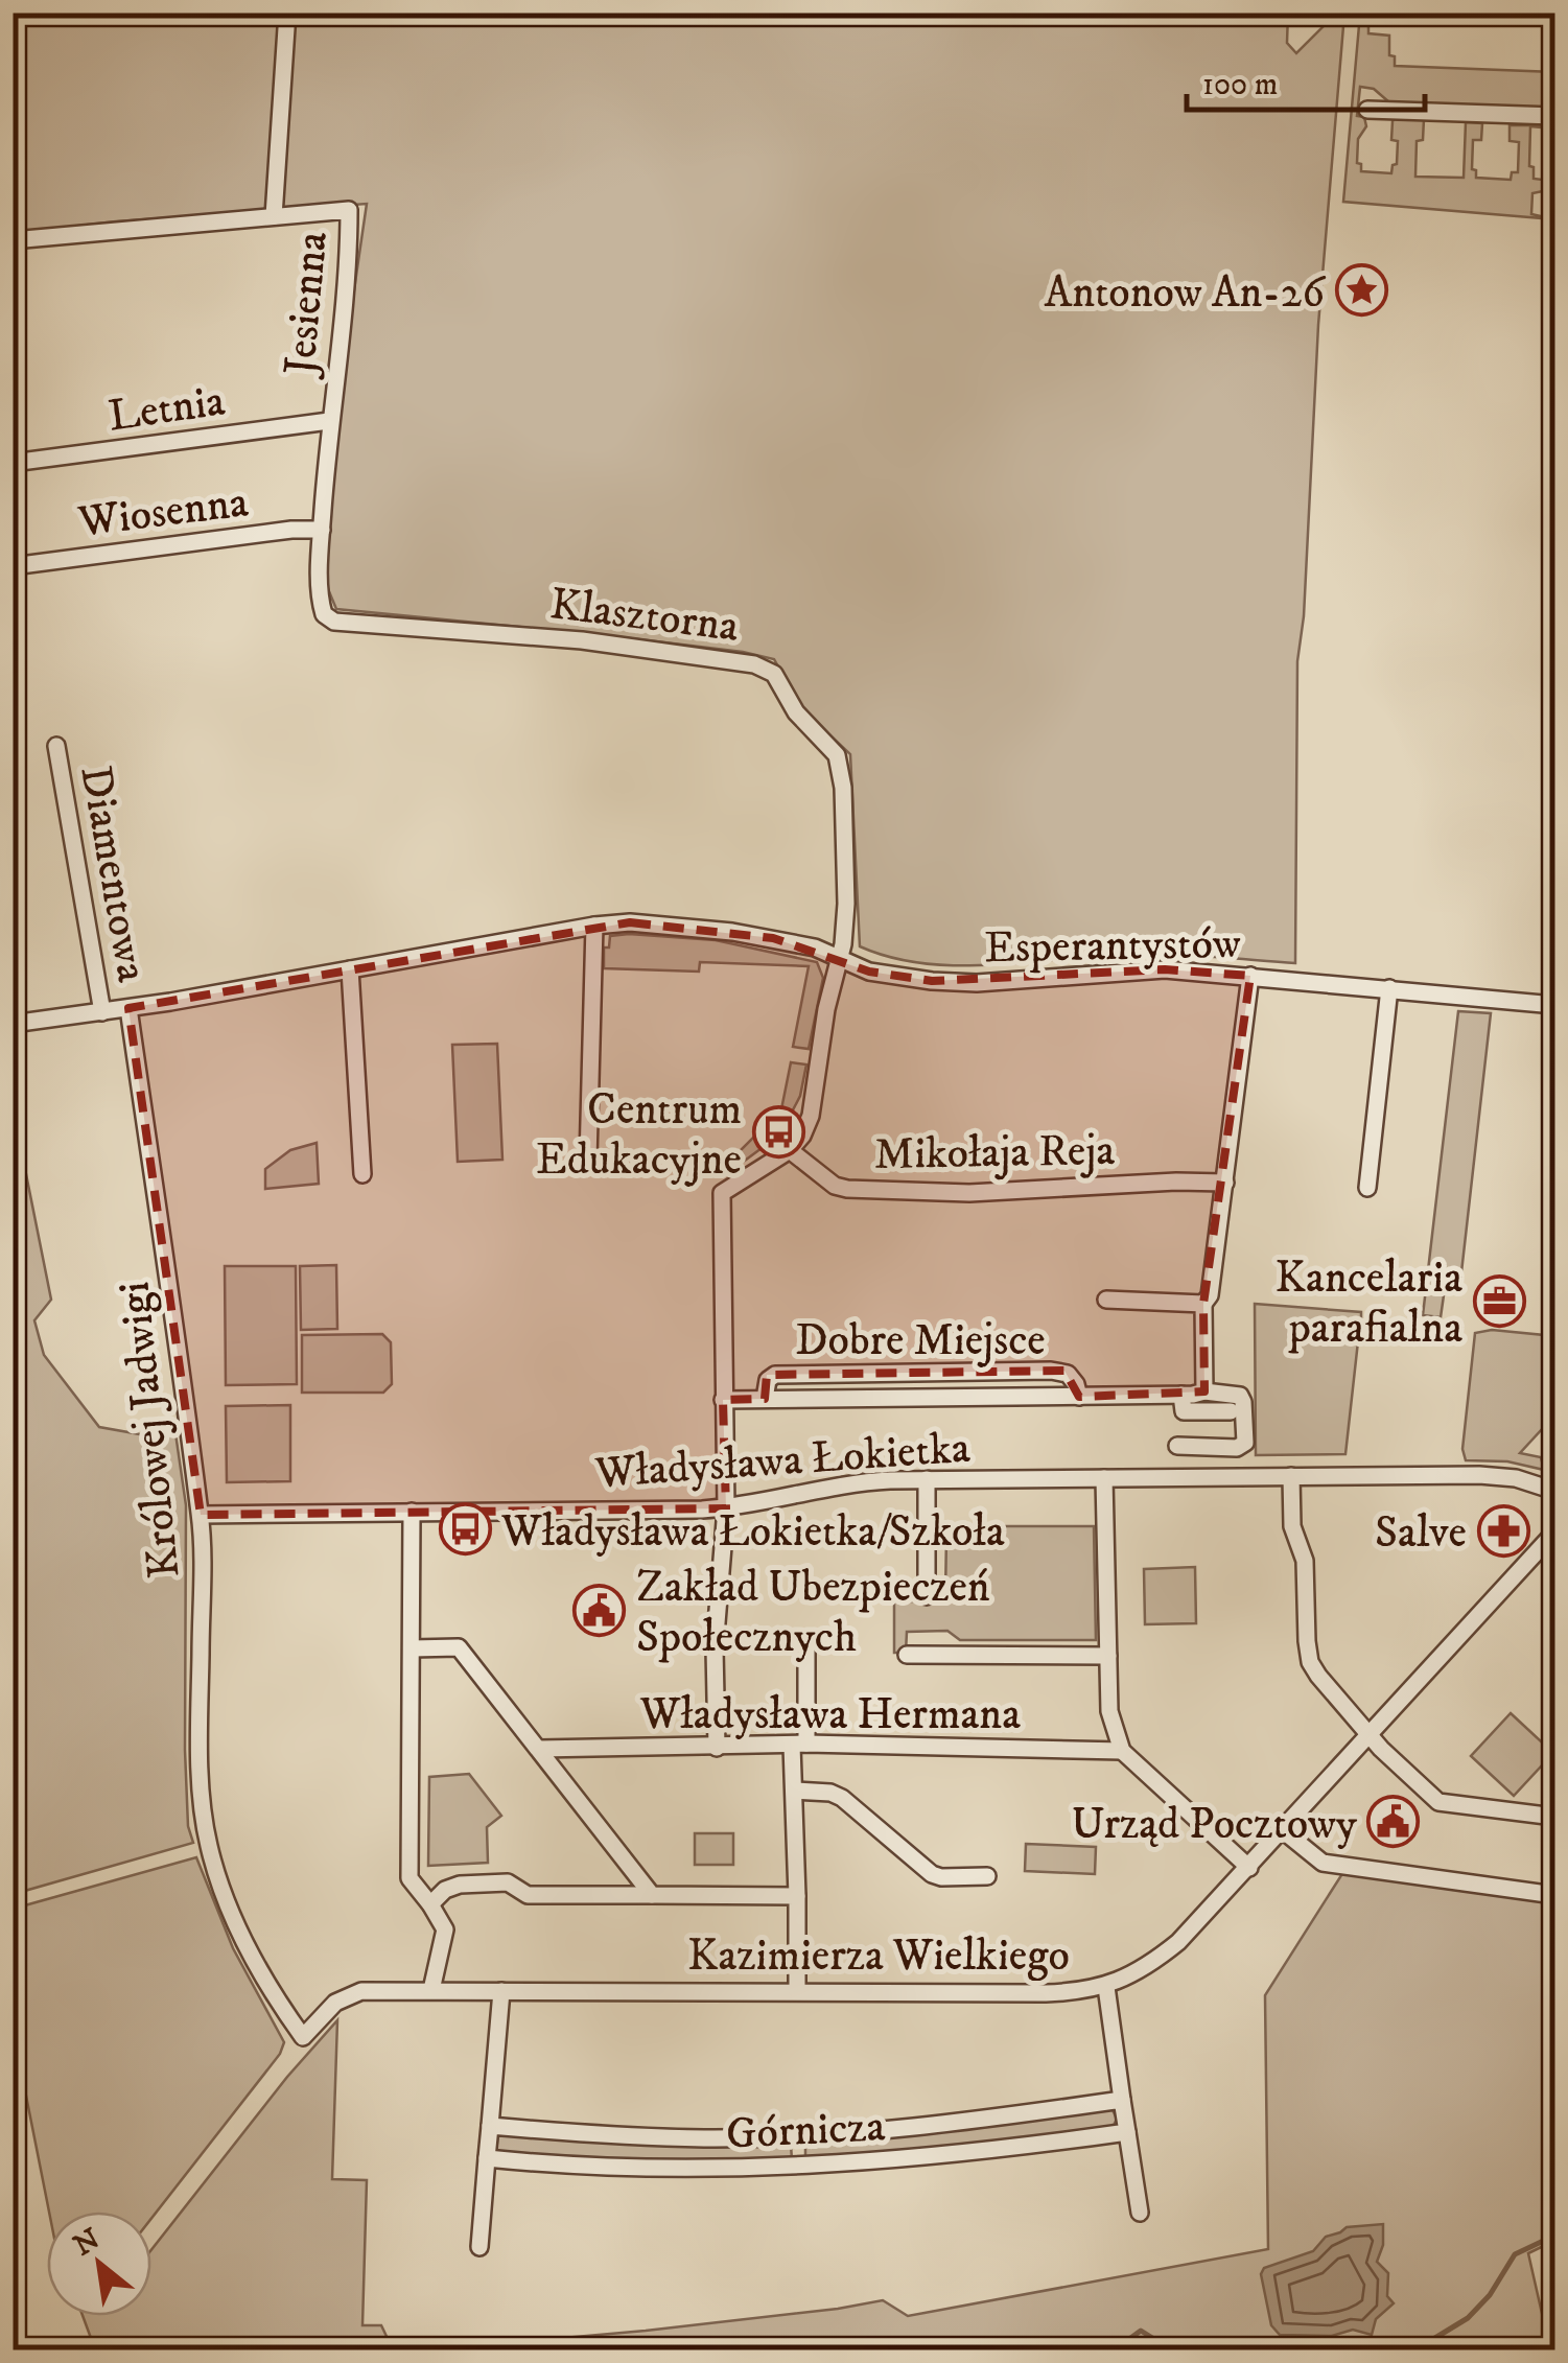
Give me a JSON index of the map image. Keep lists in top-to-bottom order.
{
  "streets": {
    "street": [
      "Jesienna",
      "Letnia",
      "Wiosenna",
      "Klasztorna",
      "Diamentowa",
      "Esperantystów",
      "Mikołaja Reja",
      "Dobre Miejsce",
      "Królowej Jadwigi",
      "Władysława Łokietka",
      "Władysława Hermana",
      "Kazimierza Wielkiego",
      "Górnicza"
    ]
  },
  "crossings": [
    ["Jesienna", "Letnia"],
    ["Jesienna", "Wiosenna"],
    ["Jesienna", "Klasztorna"],
    ["Klasztorna", "Esperantystów"],
    ["Klasztorna", "Mikołaja Reja"],
    ["Esperantystów", "Mikołaja Reja"],
    ["Królowej Jadwigi", "Władysława Łokietka"],
    ["Królowej Jadwigi", "Kazimierza Wielkiego"]
  ],
  "places": {
    "place": ["Antonow An-26"],
    "bus stop": ["Centrum Edukacyjne", "Władysława Łokietka/Szkoła"],
    "office": ["Kancelaria parafialna"],
    "pharmacy": ["Salve"],
    "public building": ["Zakład Ubezpieczeń Społecznych", "Urząd Pocztowy"]
  },
  "scale_bar": "100 m",
  "north": "top left"
}
